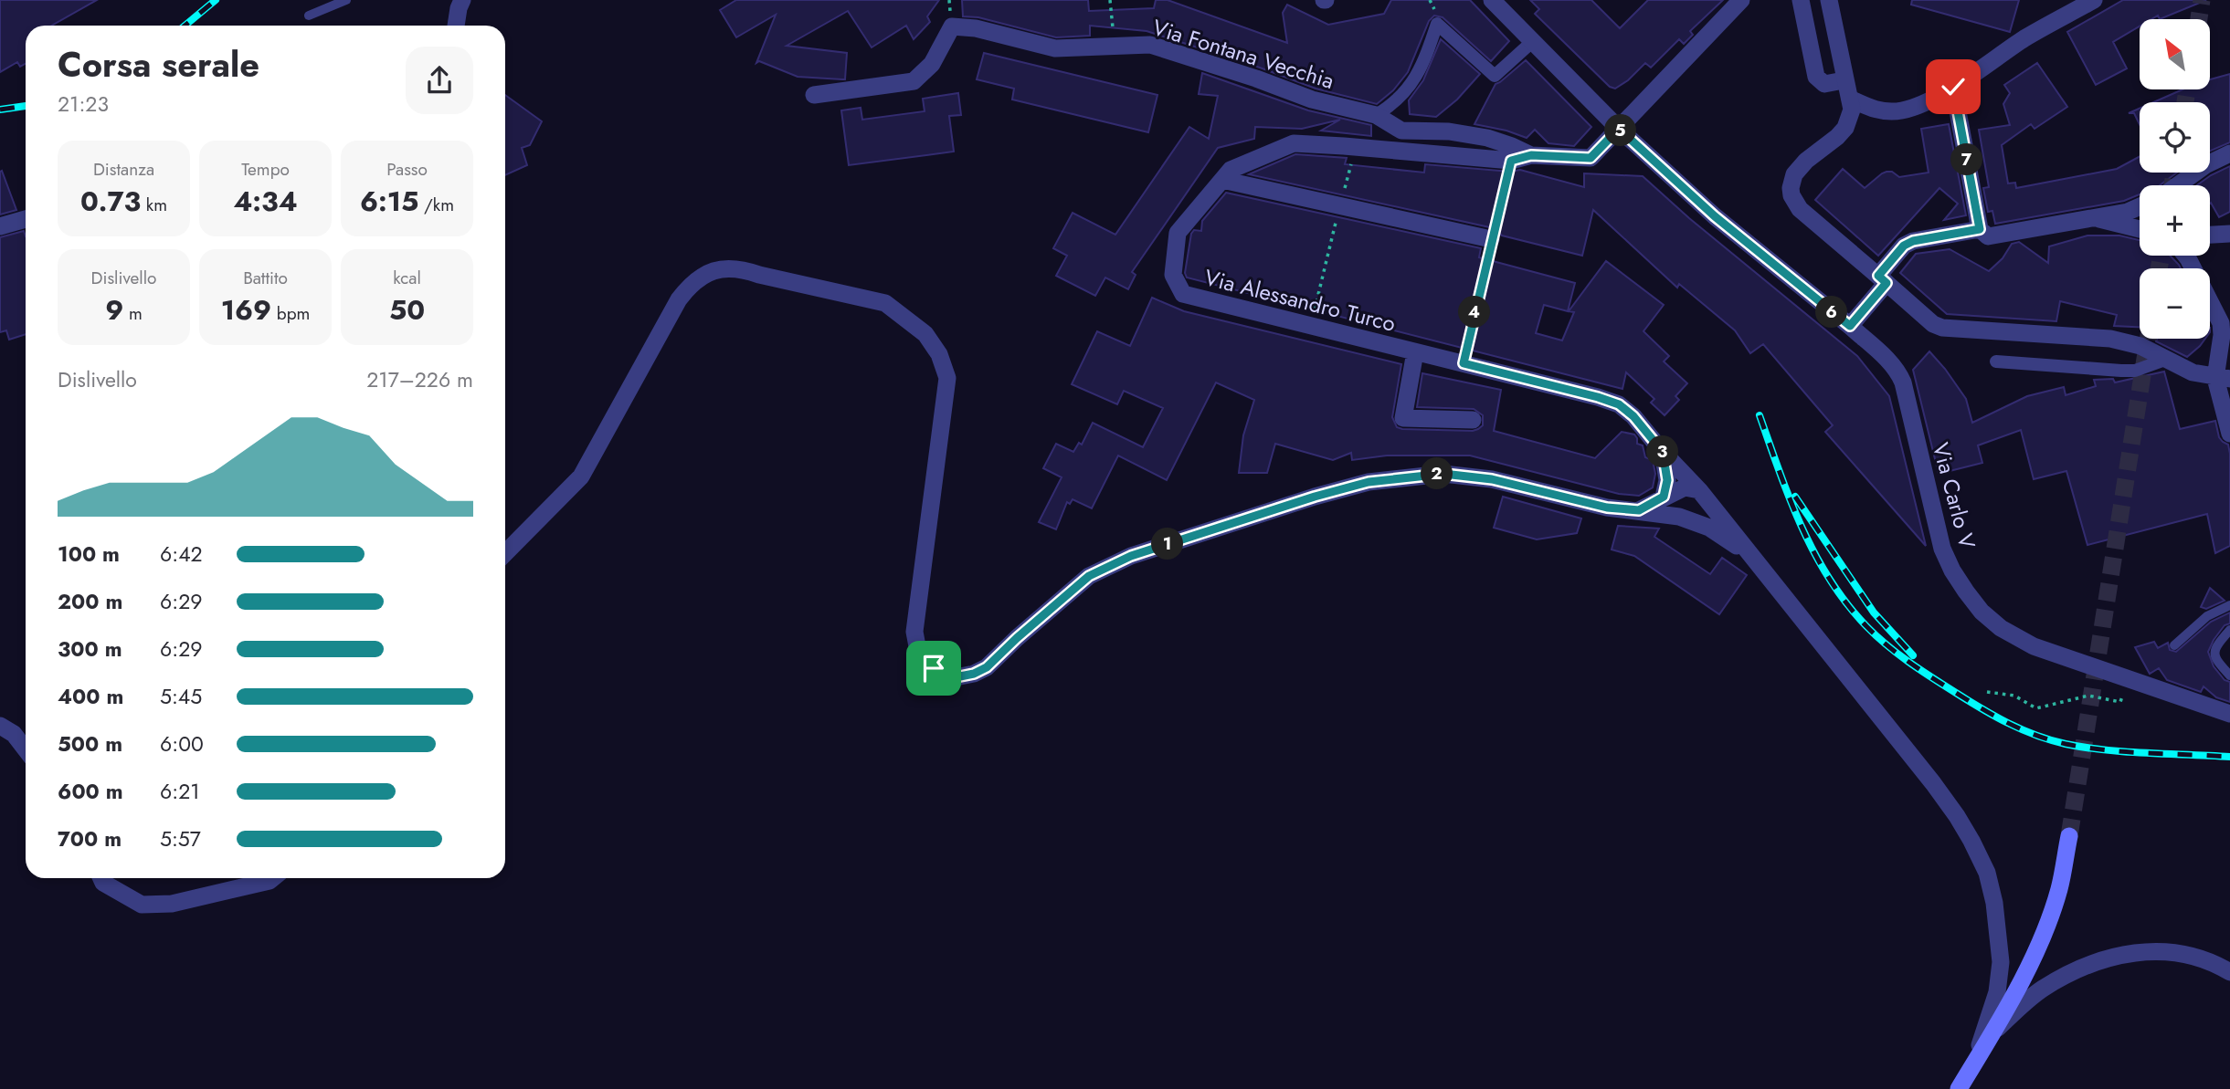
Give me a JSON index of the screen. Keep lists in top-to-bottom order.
{
  "streets": {
    "street": ["Via Fontana Vecchia", "Via Alessandro Turco", "Via Carlo V"]
  },
  "crossings": [
    ["Via Fontana Vecchia", "Via Alessandro Turco"],
    ["Via Alessandro Turco", "Via Carlo V"]
  ],
  "north": "top left",
  "page": {
    "map_buttons": ["+", "−"],
    "heading": ["Corsa serale", "21:23"],
    "pins": [
      "5",
      "7",
      "4",
      "6",
      "3",
      "2",
      "1"
    ],
    "stats": [
      ["Distanza", "0.73 km"],
      ["Tempo", "4:34"],
      ["Passo", "6:15 /km"],
      ["Dislivello", "9 m"],
      ["Battito", "169 bpm"],
      ["kcal", "50"]
    ],
    "chart": ["Dislivello", "217–226 m"],
    "list": [
      {
        "name": "100 m",
        "note": "6:42"
      },
      {
        "name": "200 m",
        "note": "6:29"
      },
      {
        "name": "300 m",
        "note": "6:29"
      },
      {
        "name": "400 m",
        "note": "5:45"
      },
      {
        "name": "500 m",
        "note": "6:00"
      },
      {
        "name": "600 m",
        "note": "6:21"
      },
      {
        "name": "700 m",
        "note": "5:57"
      }
    ]
  }
}
